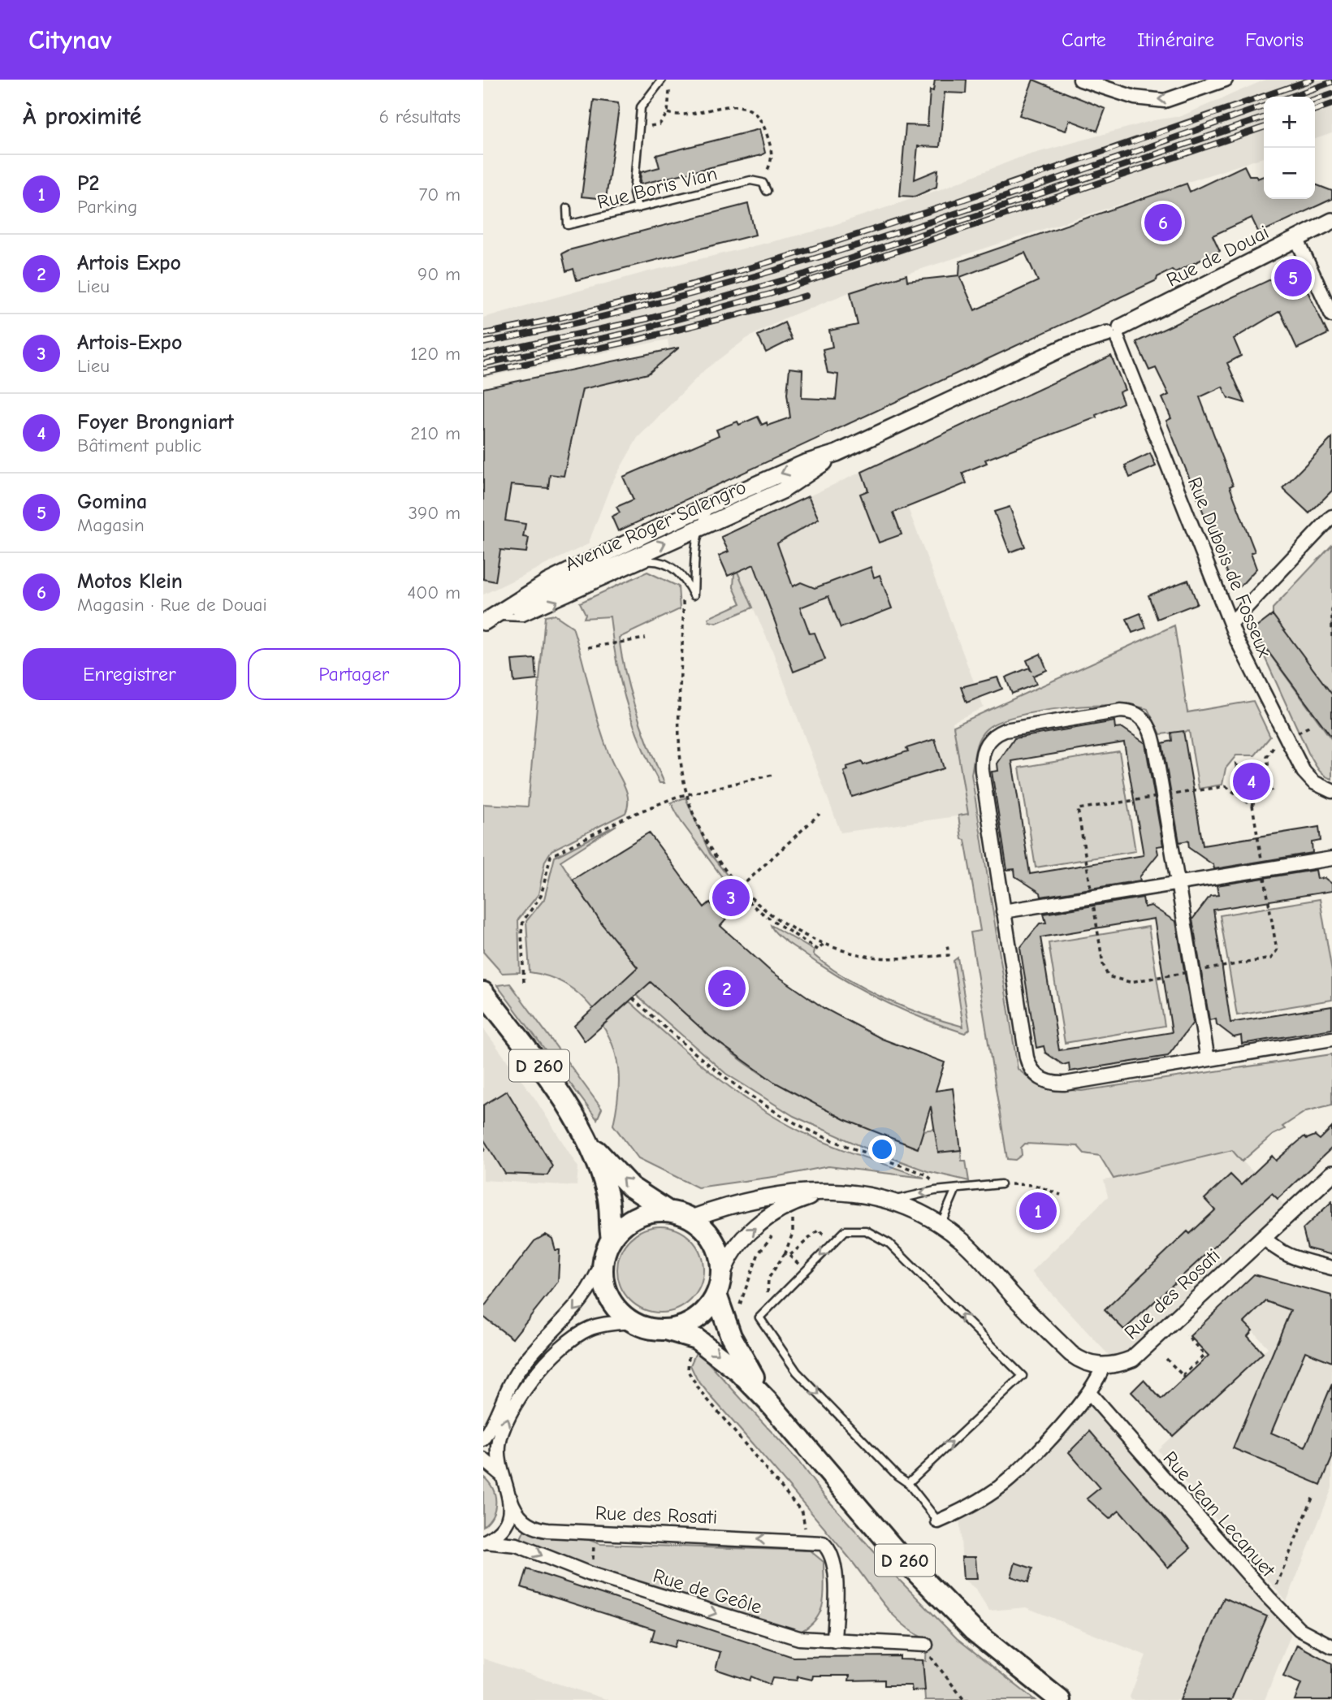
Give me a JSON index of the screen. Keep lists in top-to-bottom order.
{
  "streets": {
    "main road": ["D 260"],
    "street": [
      "Rue de Douai",
      "Avenue Roger Salengro",
      "Rue Dubois de Fosseux",
      "Rue des Rosati",
      "Rue Jean Lecanuet",
      "Rue de Geôle"
    ],
    "lane": ["Rue Boris Vian"]
  },
  "crossings": [
    ["Rue de Douai", "Avenue Roger Salengro"],
    ["Rue de Douai", "Rue Dubois de Fosseux"],
    ["Avenue Roger Salengro", "Rue Dubois de Fosseux"],
    ["D 260", "Rue des Rosati"]
  ],
  "one_way": ["Rue de Geôle"],
  "page": {
    "header": "Citynav",
    "nav": ["Carte", "Itinéraire", "Favoris"],
    "heading": ["À proximité", "6 résultats"],
    "map_buttons": ["+", "−"],
    "list": [
      {
        "mark": "1",
        "name": "P2",
        "note": "Parking",
        "value": "70 m"
      },
      {
        "mark": "2",
        "name": "Artois Expo",
        "note": "Lieu",
        "value": "90 m"
      },
      {
        "mark": "3",
        "name": "Artois-Expo",
        "note": "Lieu",
        "value": "120 m"
      },
      {
        "mark": "4",
        "name": "Foyer Brongniart",
        "note": "Bâtiment public",
        "value": "210 m"
      },
      {
        "mark": "5",
        "name": "Gomina",
        "note": "Magasin",
        "value": "390 m"
      },
      {
        "mark": "6",
        "name": "Motos Klein",
        "note": "Magasin · Rue de Douai",
        "value": "400 m"
      }
    ],
    "pins": [
      "6",
      "5",
      "4",
      "3",
      "2",
      "1"
    ],
    "buttons": ["Enregistrer", "Partager"]
  }
}
